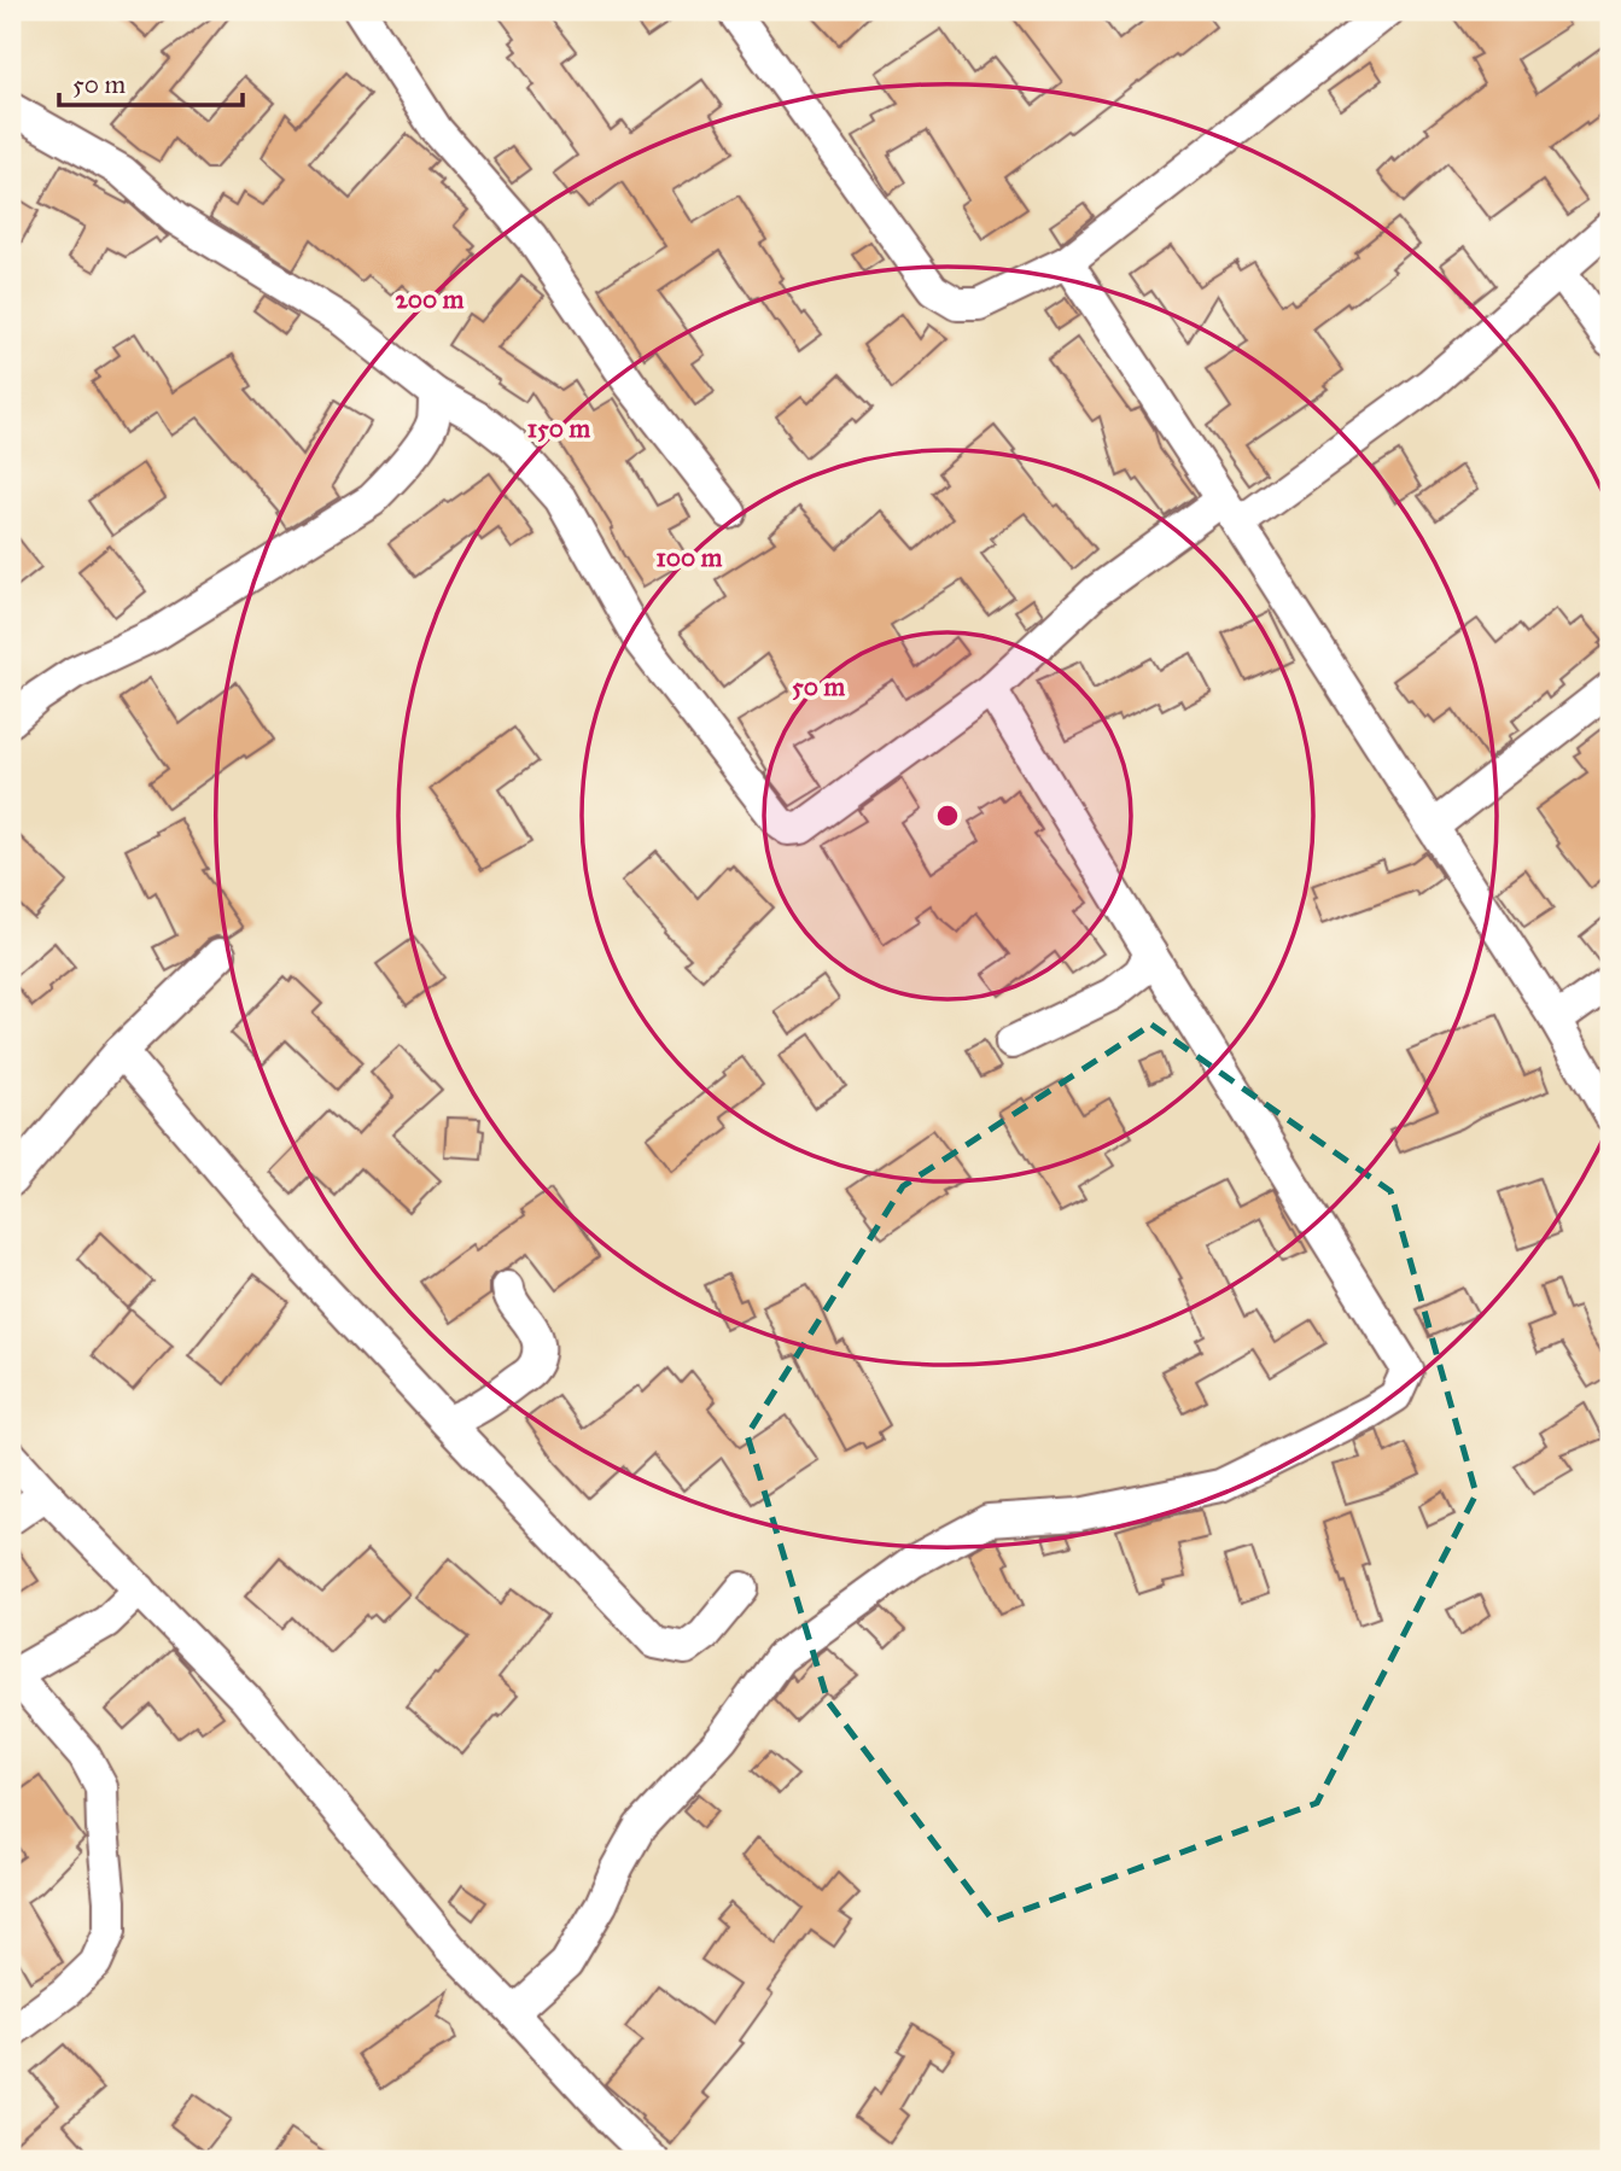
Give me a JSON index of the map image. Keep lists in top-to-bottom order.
{
  "scale_bar": "50 m",
  "rings": [
    "200 m",
    "150 m",
    "100 m",
    "50 m"
  ]
}
